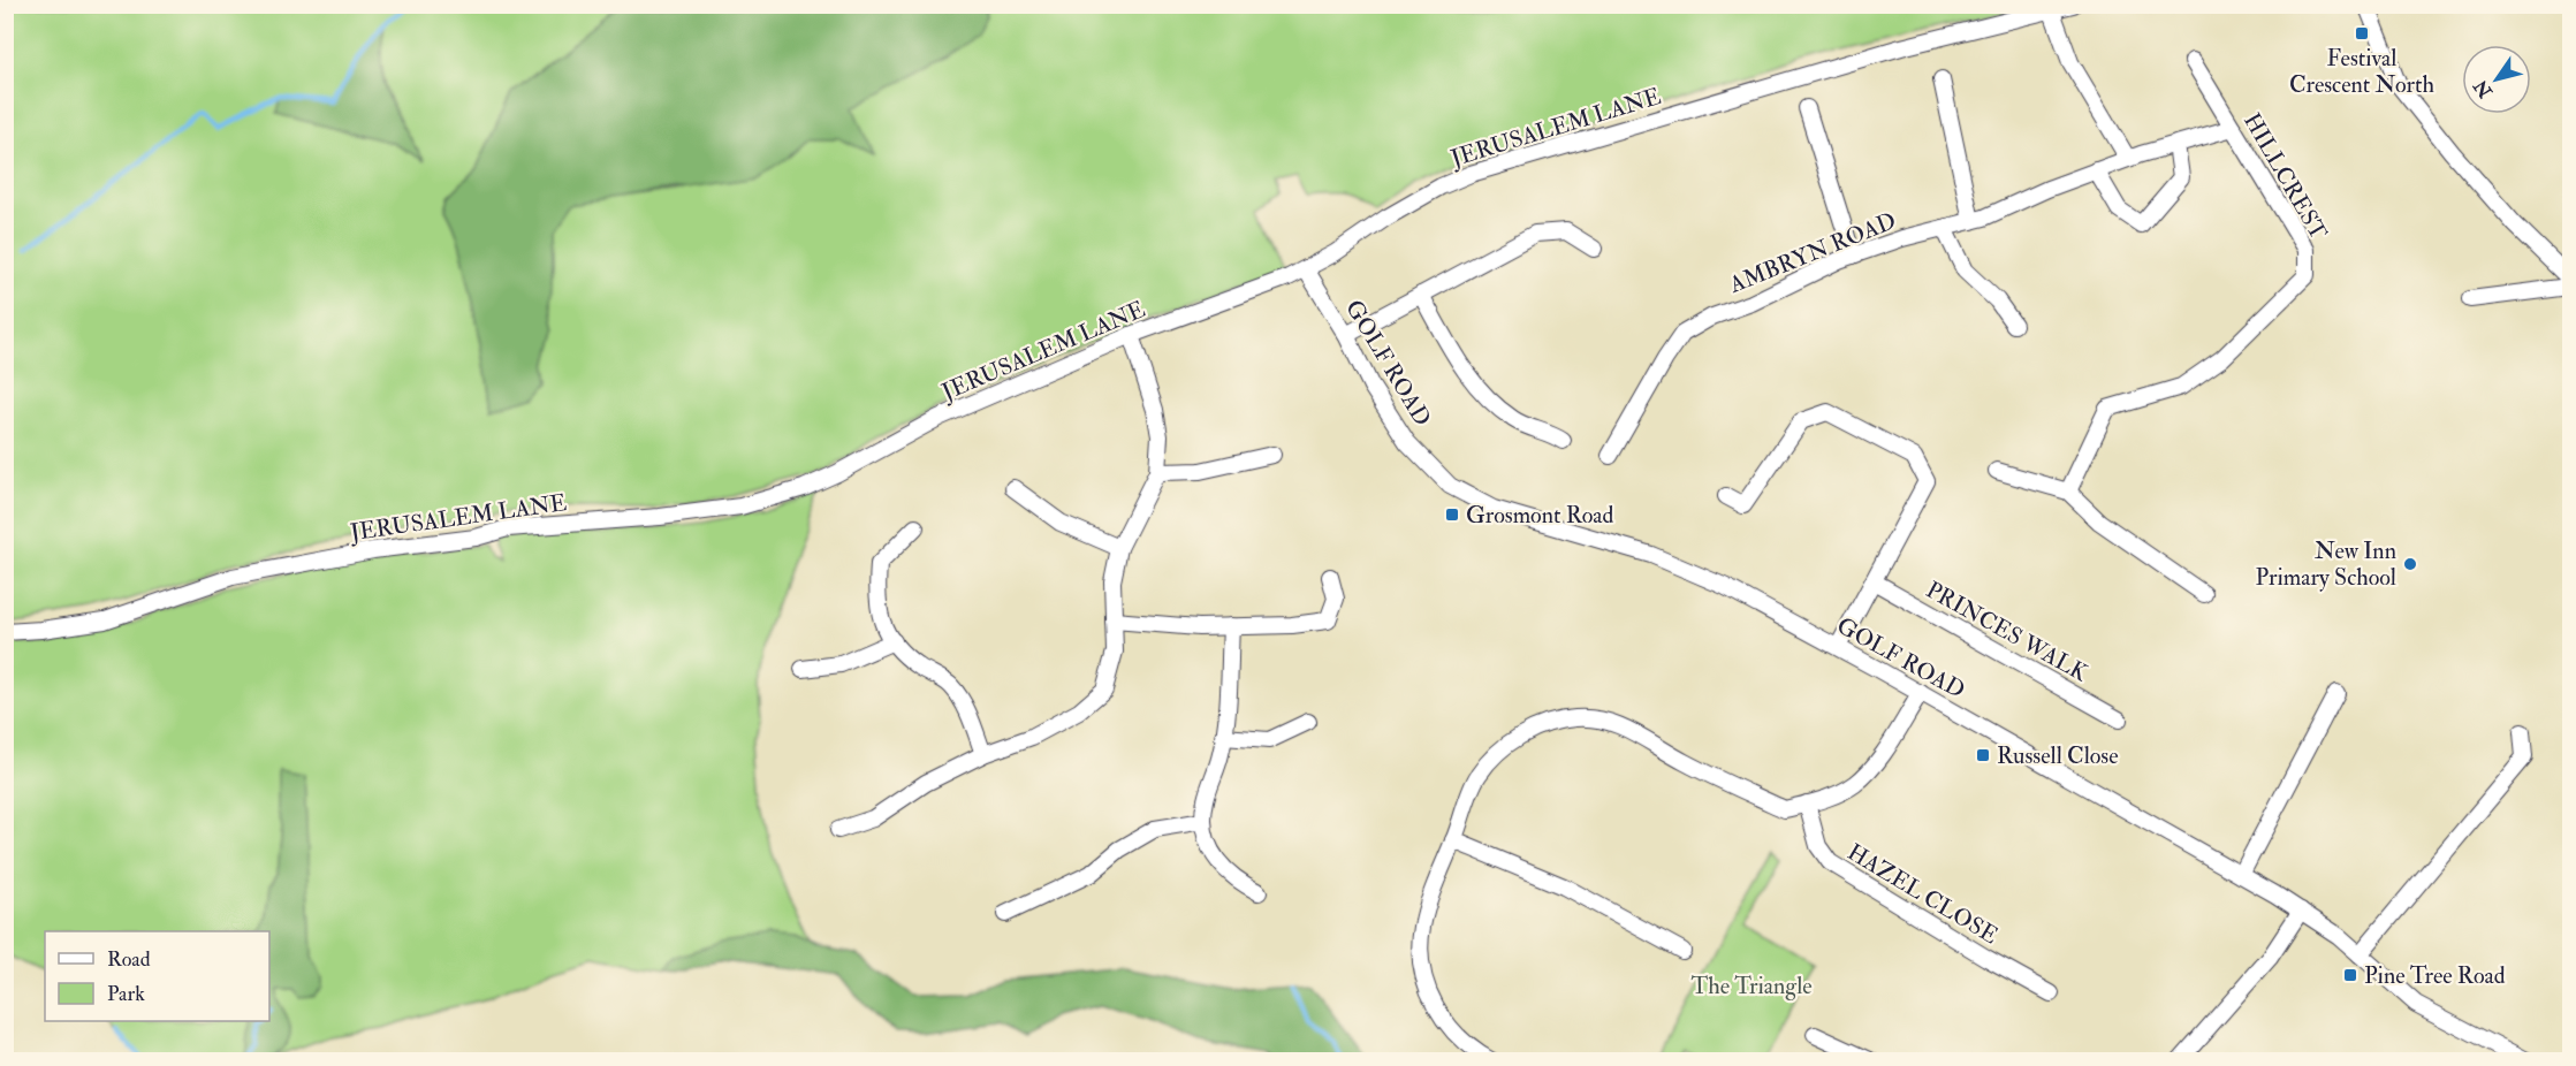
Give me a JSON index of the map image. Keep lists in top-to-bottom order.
{
  "streets": {
    "street": [
      "JERUSALEM LANE",
      "HILLCREST",
      "AMBRYN ROAD",
      "GOLF ROAD",
      "PRINCES WALK",
      "HAZEL CLOSE"
    ]
  },
  "crossings": [
    ["JERUSALEM LANE", "GOLF ROAD"],
    ["HILLCREST", "AMBRYN ROAD"]
  ],
  "parks": ["The Triangle"],
  "places": {
    "transit": [
      "Festival Crescent North",
      "Grosmont Road",
      "Russell Close",
      "Pine Tree Road"
    ],
    "other": ["New Inn Primary School"]
  },
  "legend": ["Road", "Park"],
  "north": "bottom left"
}
